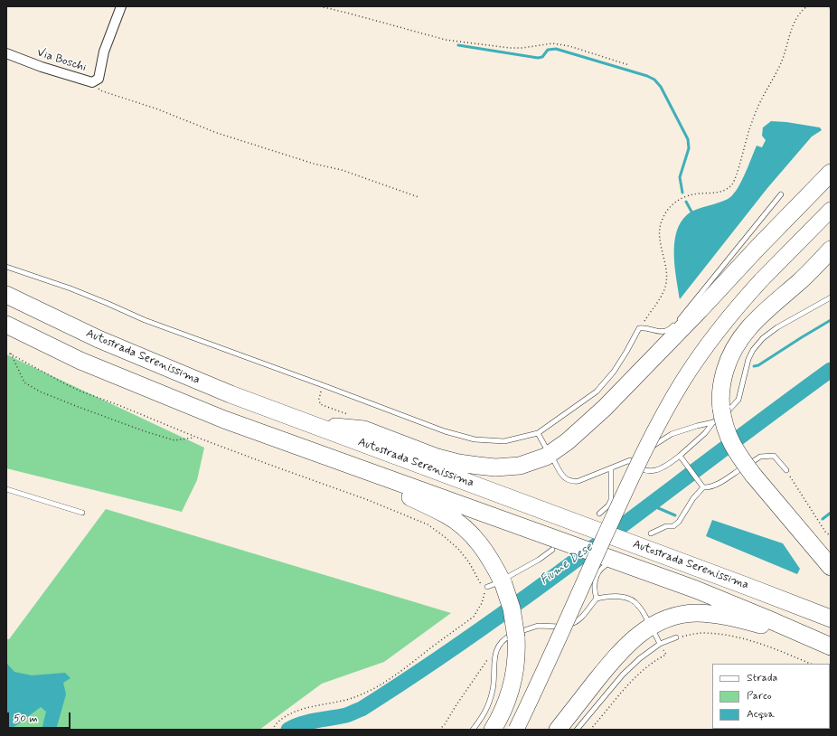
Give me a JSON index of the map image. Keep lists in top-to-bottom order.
{
  "streets": {
    "highway": ["Autostrada Serenissima"],
    "street": ["Via Boschi"]
  },
  "water": ["Fiume Dese"],
  "legend": ["Strada", "Parco", "Acqua"],
  "scale_bar": "50 m"
}
